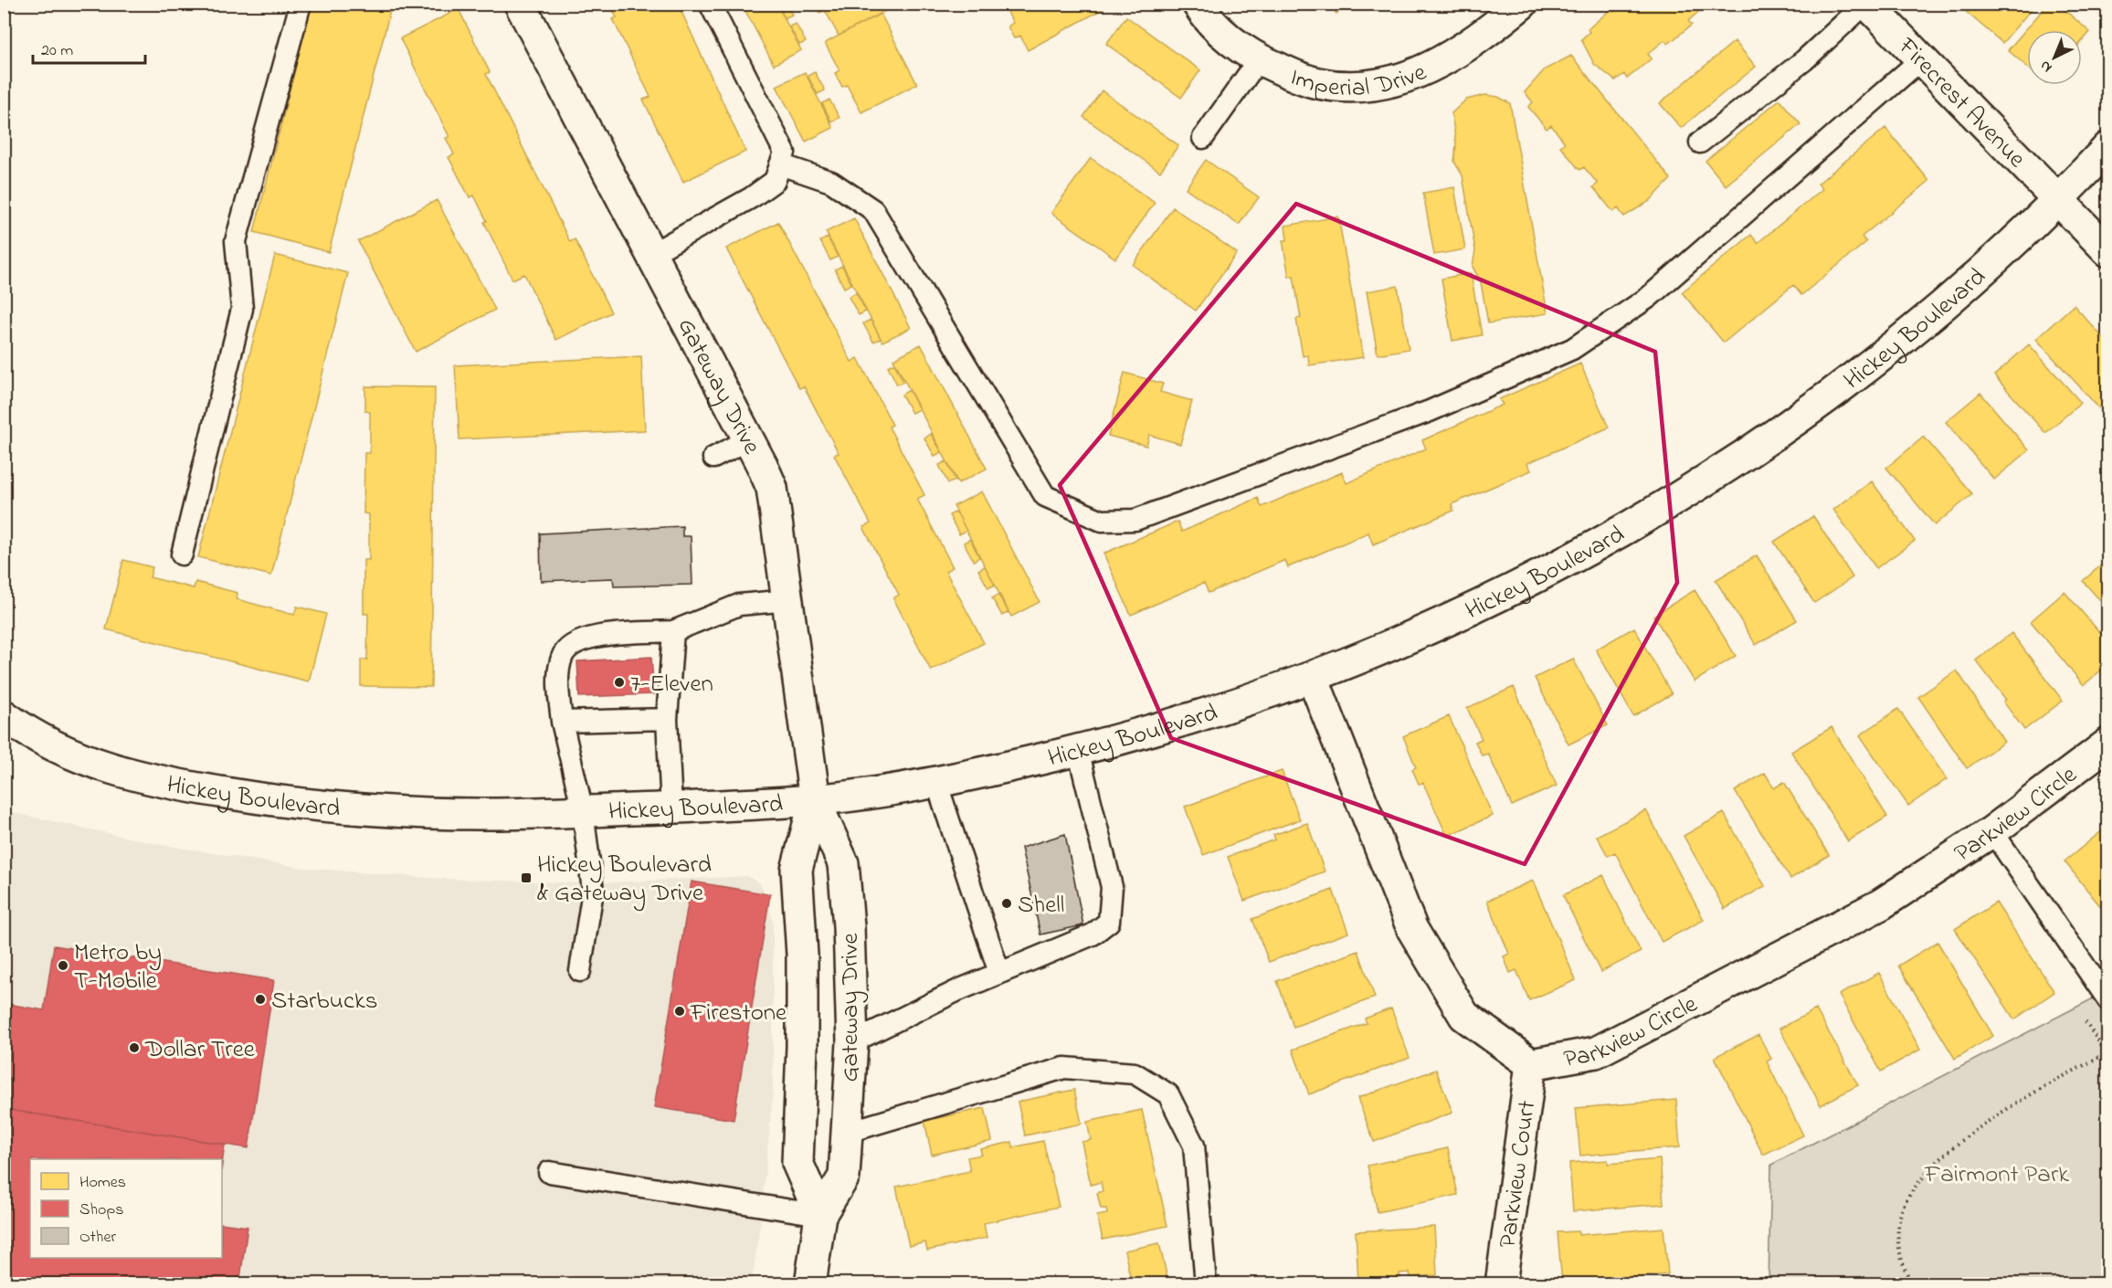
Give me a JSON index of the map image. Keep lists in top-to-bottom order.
{
  "streets": {
    "street": [
      "Imperial Drive",
      "Firecrest Avenue",
      "Hickey Boulevard",
      "Gateway Drive",
      "Parkview Circle",
      "Parkview Court"
    ]
  },
  "crossings": [
    ["Firecrest Avenue", "Hickey Boulevard"],
    ["Hickey Boulevard", "Gateway Drive"],
    ["Hickey Boulevard", "Parkview Circle"],
    ["Parkview Circle", "Parkview Court"]
  ],
  "parks": ["Fairmont Park"],
  "places": {
    "other": [
      "7-Eleven",
      "Shell",
      "Metro by T-Mobile",
      "Starbucks",
      "Firestone",
      "Dollar Tree"
    ],
    "transit": ["Hickey Boulevard & Gateway Drive"]
  },
  "legend": ["Homes", "Shops", "Other"],
  "scale_bar": "20 m",
  "north": "bottom left"
}
